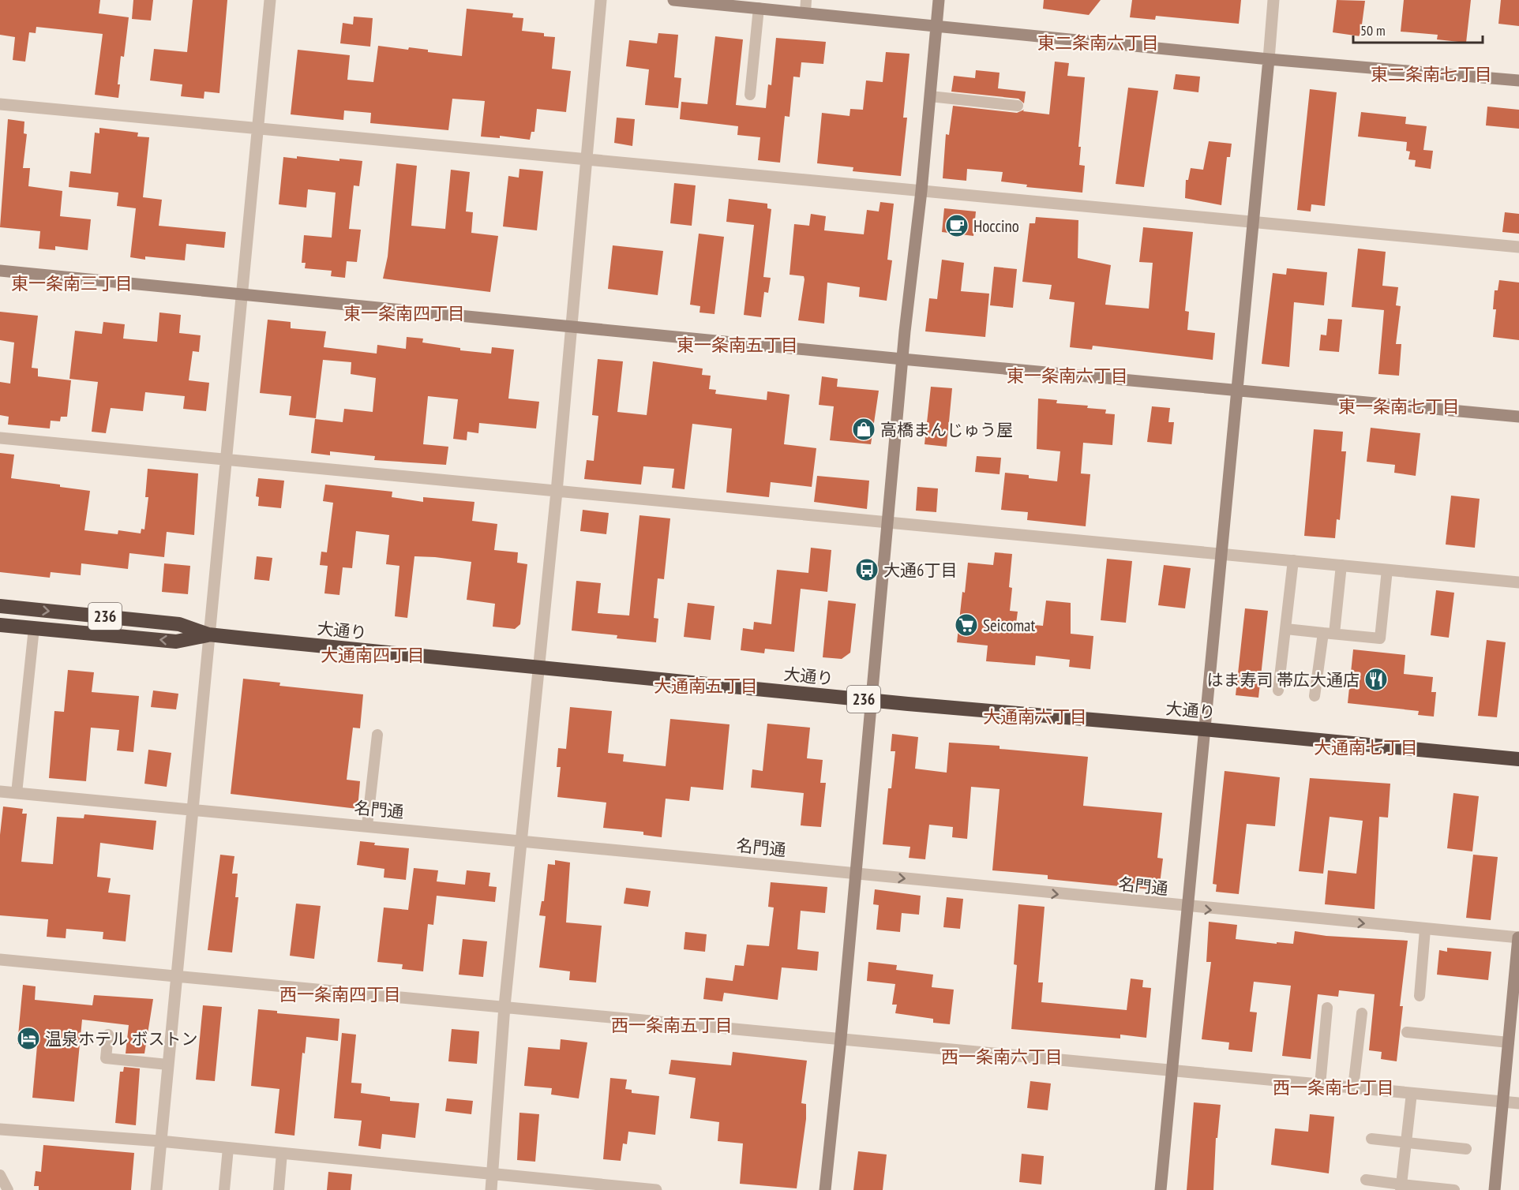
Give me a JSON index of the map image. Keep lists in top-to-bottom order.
{
  "streets": {
    "highway": ["236", "大通り"],
    "street": ["名門通"]
  },
  "one_way": ["名門通"],
  "districts": [
    "東二条南六丁目",
    "東二条南七丁目",
    "東一条南三丁目",
    "東一条南四丁目",
    "東一条南五丁目",
    "東一条南六丁目",
    "東一条南七丁目",
    "大通南四丁目",
    "大通南五丁目",
    "大通南六丁目",
    "大通南七丁目",
    "西一条南四丁目",
    "西一条南五丁目",
    "西一条南六丁目",
    "西一条南七丁目"
  ],
  "places": {
    "cafe": ["Hoccino"],
    "shop": ["高橋まんじゅう屋"],
    "bus stop": ["大通6丁目"],
    "supermarket": ["Seicomat"],
    "restaurant": ["はま寿司 帯広大通店"],
    "hotel": ["温泉ホテル ボストン"]
  },
  "scale_bar": "50 m"
}
